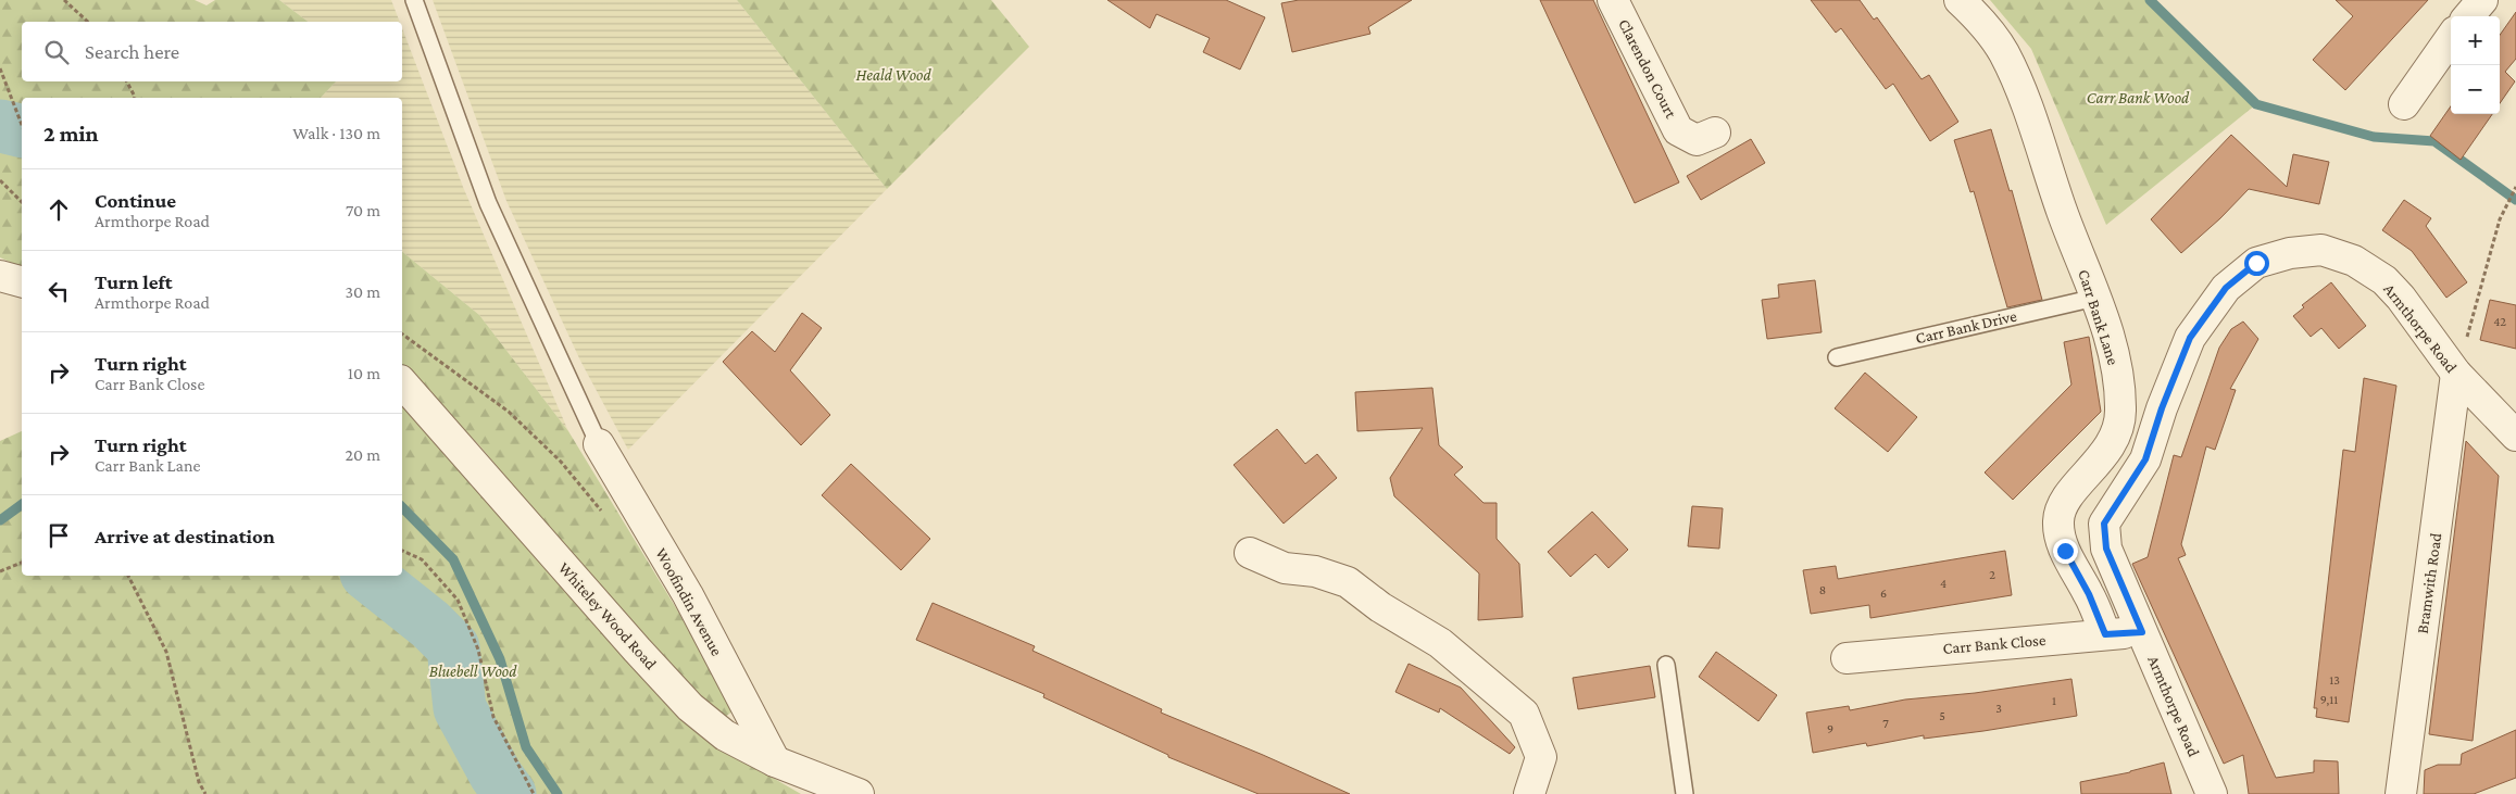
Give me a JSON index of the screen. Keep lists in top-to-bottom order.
{
  "streets": {
    "street": [
      "Clarendon Court",
      "Carr Bank Lane",
      "Armthorpe Road",
      "Bramwith Road",
      "Woofindin Avenue",
      "Whiteley Wood Road",
      "Carr Bank Close"
    ],
    "lane": ["Carr Bank Drive"]
  },
  "crossings": [
    ["Carr Bank Lane", "Carr Bank Drive"],
    ["Carr Bank Lane", "Carr Bank Close"],
    ["Armthorpe Road", "Bramwith Road"],
    ["Armthorpe Road", "Carr Bank Close"],
    ["Woofindin Avenue", "Whiteley Wood Road"]
  ],
  "parks": ["Heald Wood", "Carr Bank Wood", "Bluebell Wood"],
  "house_numbers": [
    "42",
    "2",
    "4",
    "8",
    "6",
    "13",
    "9,11",
    "1",
    "3",
    "5",
    "7",
    "9"
  ],
  "page": {
    "map_buttons": ["+", "−"],
    "search": "Search here",
    "heading": ["2 min", "Walk · 130 m"],
    "list": [
      ["Continue", "Armthorpe Road", "70 m"],
      ["Turn left", "Armthorpe Road", "30 m"],
      ["Turn right", "Carr Bank Close", "10 m"],
      ["Turn right", "Carr Bank Lane", "20 m"],
      "Arrive at destination"
    ]
  }
}
